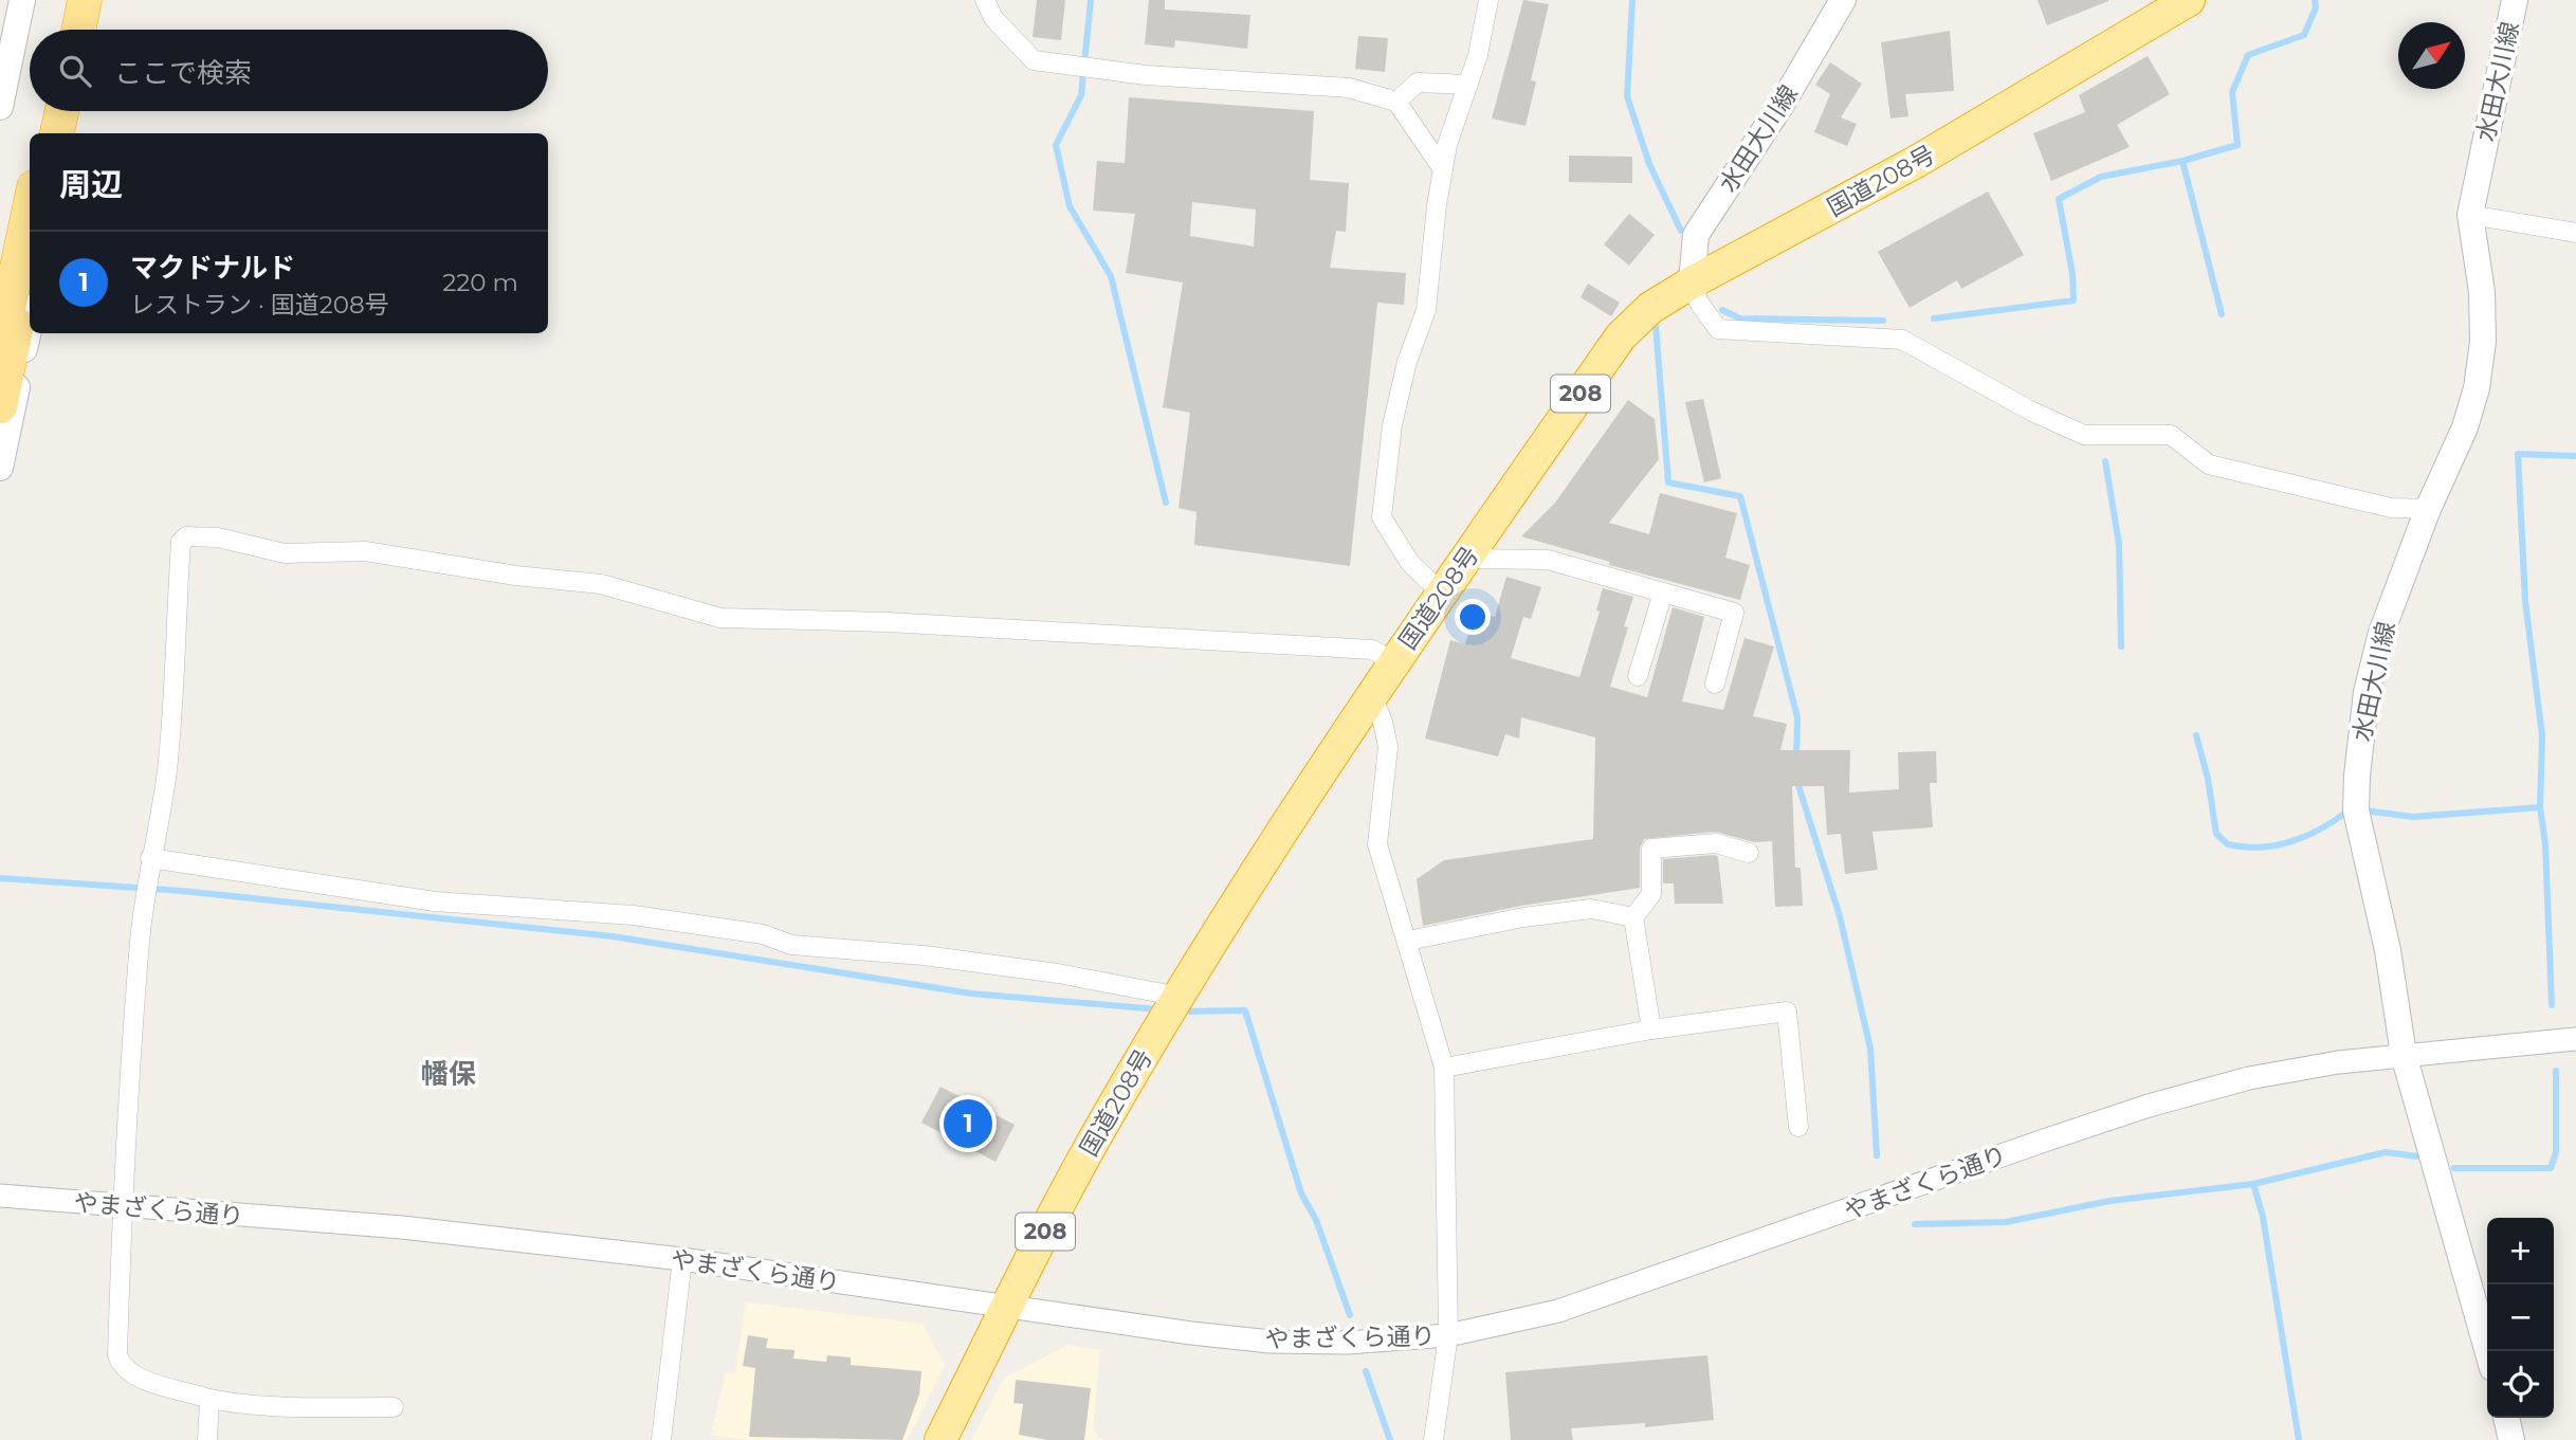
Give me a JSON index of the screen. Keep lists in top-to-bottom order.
{
  "streets": {
    "highway": ["国道208号", "208"],
    "main road": ["水田大川線"],
    "street": ["やまざくら通り"]
  },
  "crossings": [
    ["水田大川線", "国道208号"],
    ["水田大川線", "やまざくら通り"],
    ["国道208号", "やまざくら通り"]
  ],
  "districts": ["幡保"],
  "north": "top right",
  "page": {
    "search": "ここで検索",
    "heading": "周辺",
    "list": [
      {
        "mark": "1",
        "name": "マクドナルド",
        "note": "レストラン · 国道208号",
        "value": "220 m"
      }
    ],
    "pins": "1",
    "map_buttons": ["+", "−"]
  }
}
